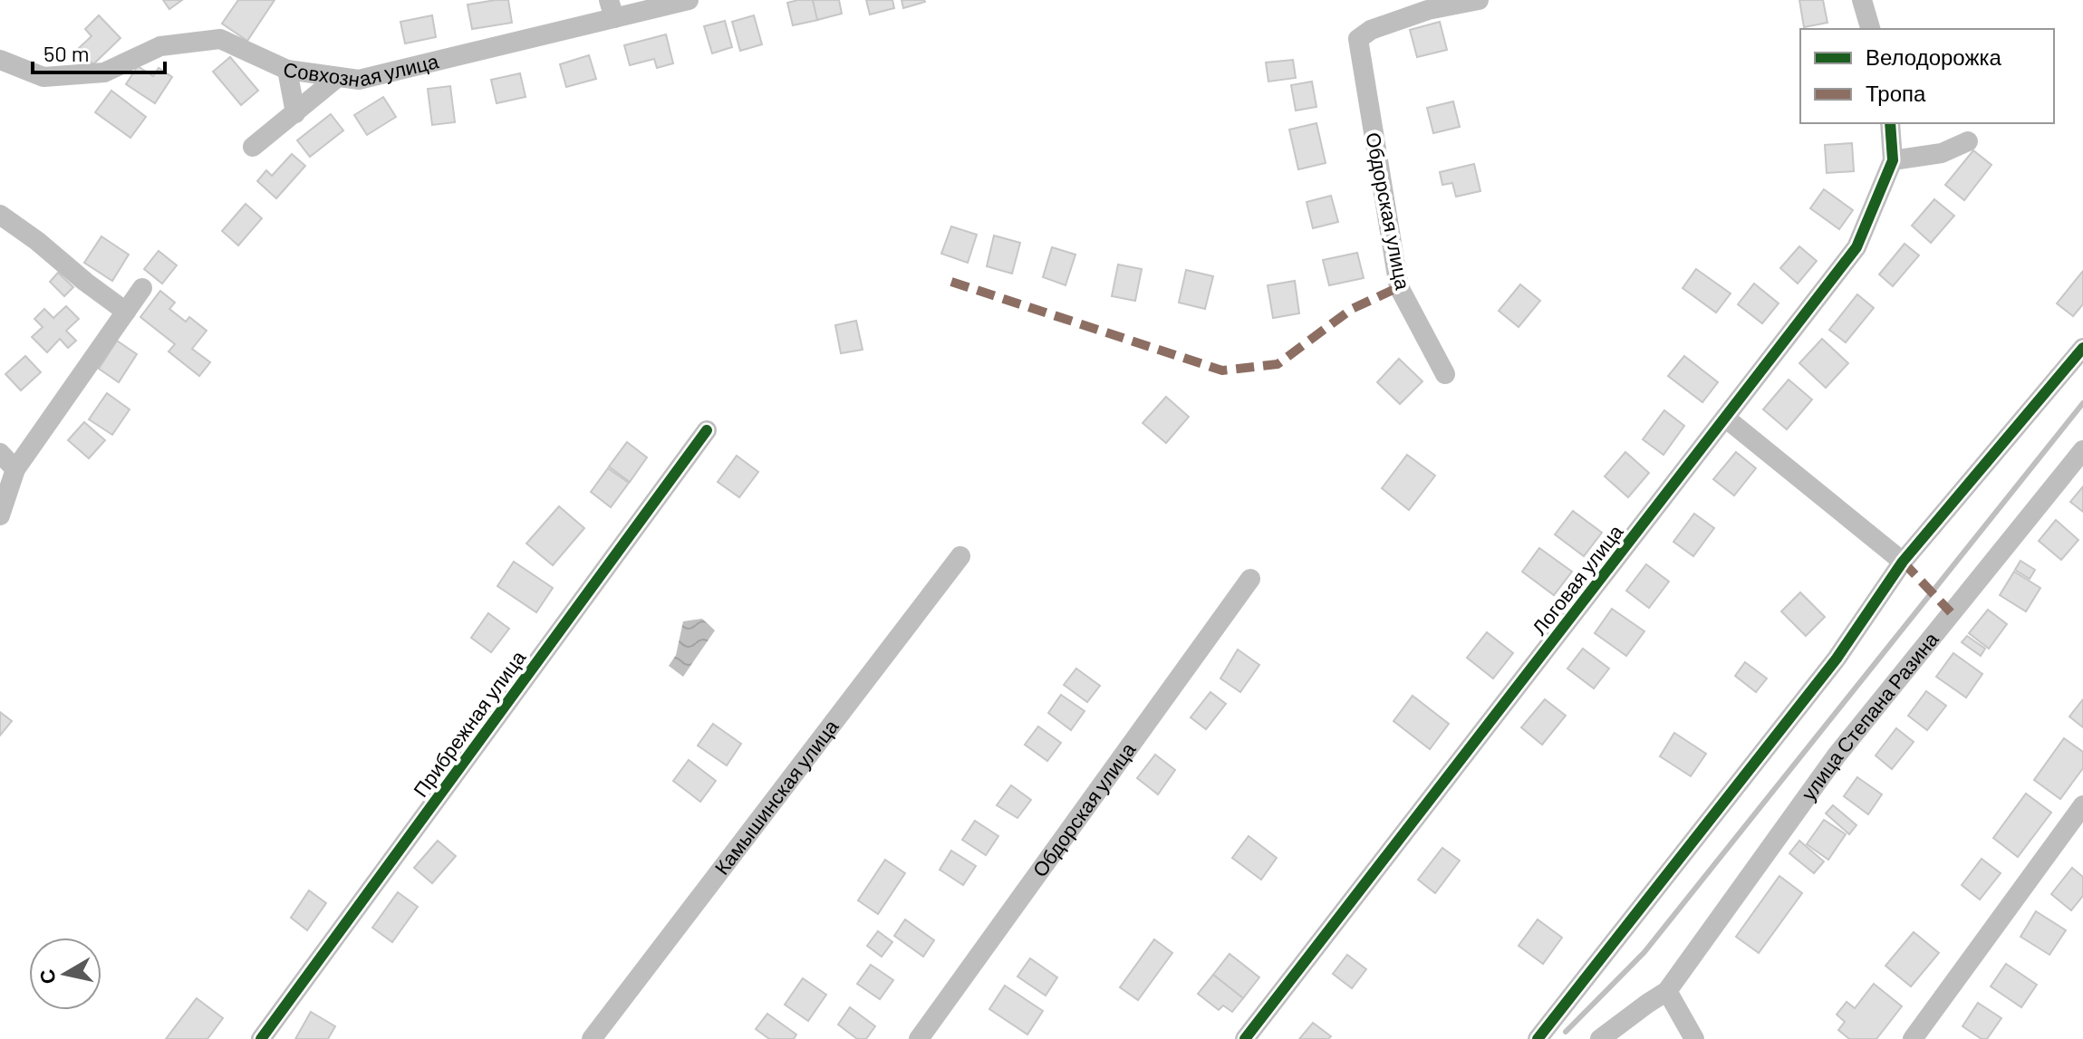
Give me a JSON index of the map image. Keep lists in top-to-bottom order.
{
  "streets": {
    "street": [
      "Совхозная улица",
      "Обдорская улица",
      "Логовая улица",
      "улица Степана Разина",
      "Прибрежная улица",
      "Камышинская улица"
    ]
  },
  "legend": ["Велодорожка", "Тропа"],
  "scale_bar": "50 m",
  "north": "left"
}
